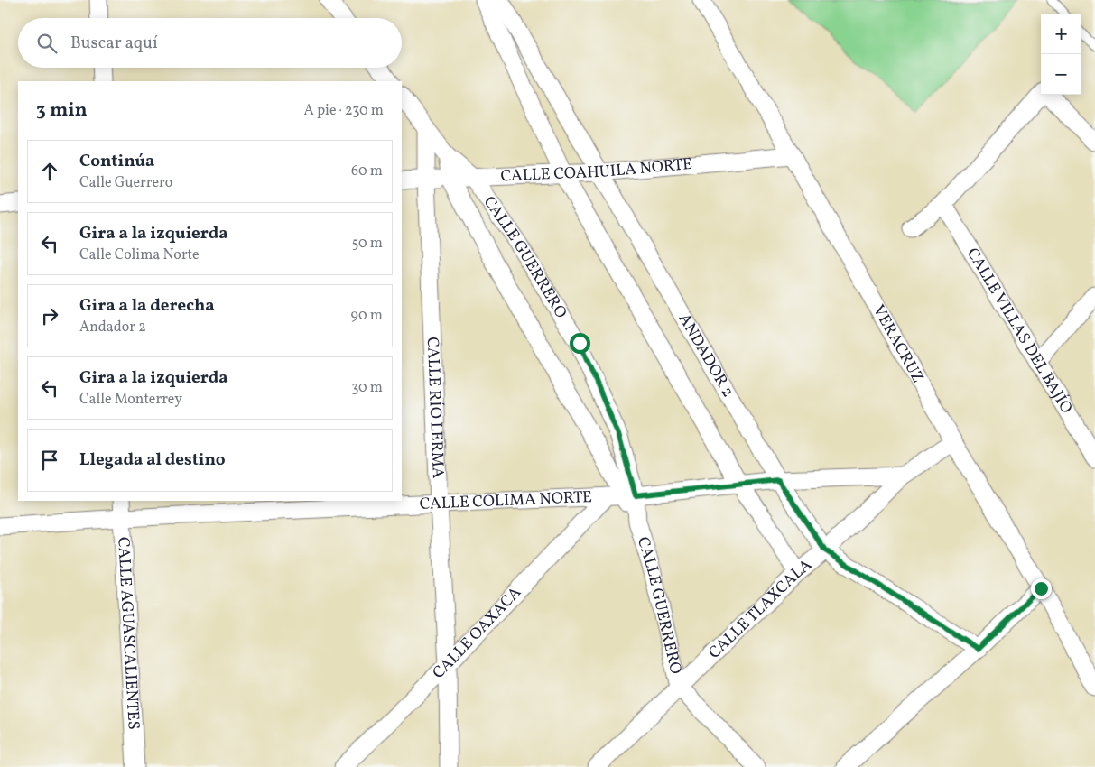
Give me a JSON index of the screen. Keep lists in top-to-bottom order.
{
  "streets": {
    "street": [
      "CALLE COAHUILA NORTE",
      "CALLE GUERRERO",
      "CALLE VILLAS DEL BAJÍO",
      "VERACRUZ",
      "ANDADOR 2",
      "CALLE RÍO LERMA",
      "CALLE COLIMA NORTE",
      "CALLE TLAXCALA",
      "CALLE AGUASCALIENTES",
      "CALLE OAXACA"
    ]
  },
  "crossings": [
    ["CALLE COAHUILA NORTE", "CALLE GUERRERO"],
    ["CALLE COAHUILA NORTE", "VERACRUZ"],
    ["CALLE COAHUILA NORTE", "ANDADOR 2"],
    ["CALLE COAHUILA NORTE", "CALLE RÍO LERMA"],
    ["CALLE GUERRERO", "CALLE RÍO LERMA"],
    ["CALLE GUERRERO", "CALLE COLIMA NORTE"],
    ["CALLE GUERRERO", "CALLE TLAXCALA"],
    ["CALLE GUERRERO", "CALLE OAXACA"],
    ["VERACRUZ", "CALLE TLAXCALA"],
    ["ANDADOR 2", "CALLE COLIMA NORTE"],
    ["ANDADOR 2", "CALLE TLAXCALA"],
    ["CALLE RÍO LERMA", "CALLE COLIMA NORTE"],
    ["CALLE RÍO LERMA", "CALLE OAXACA"],
    ["CALLE COLIMA NORTE", "CALLE TLAXCALA"],
    ["CALLE COLIMA NORTE", "CALLE AGUASCALIENTES"],
    ["CALLE COLIMA NORTE", "CALLE OAXACA"]
  ],
  "page": {
    "map_buttons": ["+", "−"],
    "search": "Buscar aquí",
    "heading": ["3 min", "A pie · 230 m"],
    "list": [
      ["Continúa", "Calle Guerrero", "60 m"],
      ["Gira a la izquierda", "Calle Colima Norte", "50 m"],
      ["Gira a la derecha", "Andador 2", "90 m"],
      ["Gira a la izquierda", "Calle Monterrey", "30 m"],
      "Llegada al destino"
    ]
  }
}
